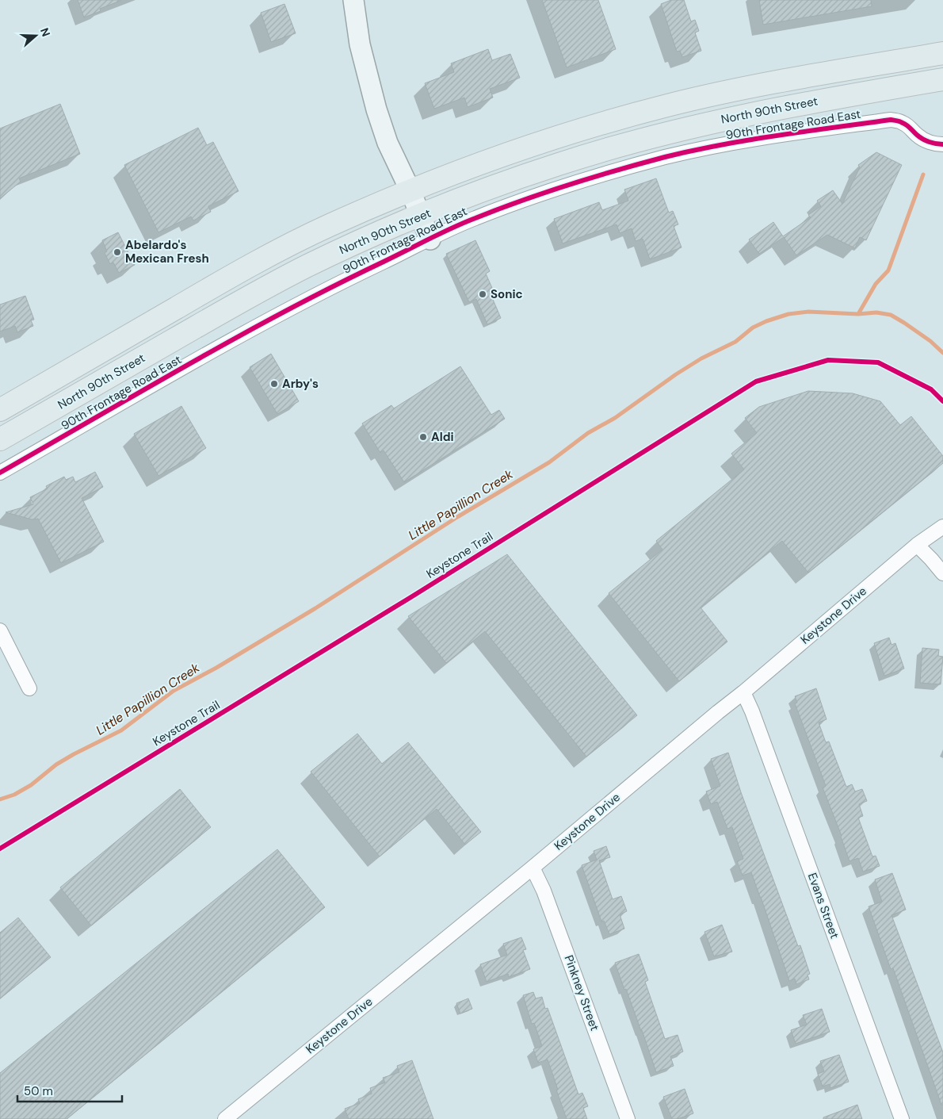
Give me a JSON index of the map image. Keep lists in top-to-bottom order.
{
  "streets": {
    "main road": ["North 90th Street"],
    "street": [
      "90th Frontage Road East",
      "Keystone Drive",
      "Evans Street",
      "Pinkney Street"
    ],
    "cycle path": ["Keystone Trail"]
  },
  "crossings": [
    ["Keystone Drive", "Evans Street"],
    ["Keystone Drive", "Pinkney Street"]
  ],
  "water": ["Little Papillion Creek"],
  "places": [
    "Abelardo's Mexican Fresh",
    "Sonic",
    "Arby's",
    "Aldi"
  ],
  "scale_bar": "50 m",
  "north": "right"
}
